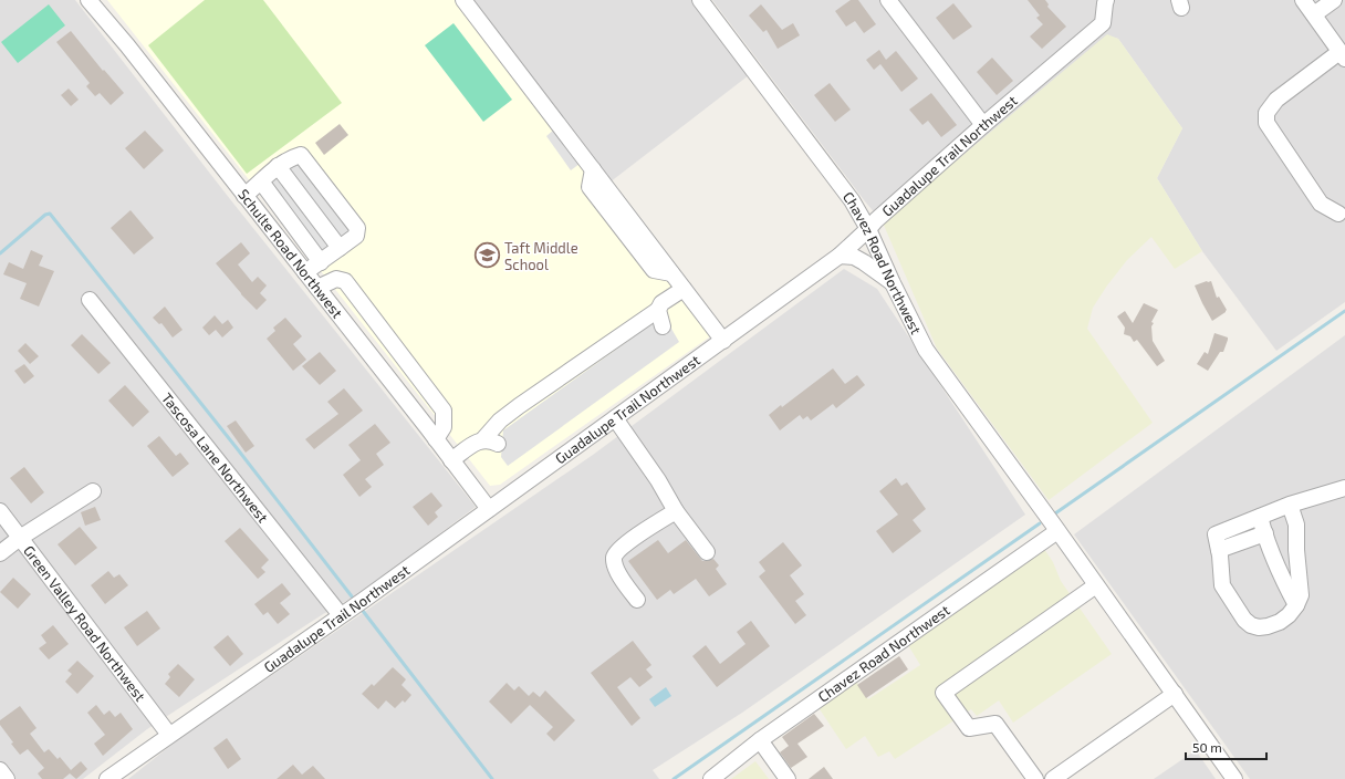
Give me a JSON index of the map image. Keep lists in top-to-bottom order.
{
  "streets": {
    "street": [
      "Guadalupe Trail Northwest",
      "Schulte Road Northwest",
      "Chavez Road Northwest",
      "Tascosa Lane Northwest",
      "Green Valley Road Northwest"
    ]
  },
  "crossings": [
    ["Guadalupe Trail Northwest", "Schulte Road Northwest"],
    ["Guadalupe Trail Northwest", "Chavez Road Northwest"],
    ["Guadalupe Trail Northwest", "Tascosa Lane Northwest"],
    ["Guadalupe Trail Northwest", "Green Valley Road Northwest"]
  ],
  "places": {
    "school or university": ["Taft Middle School"]
  },
  "scale_bar": "50 m"
}
